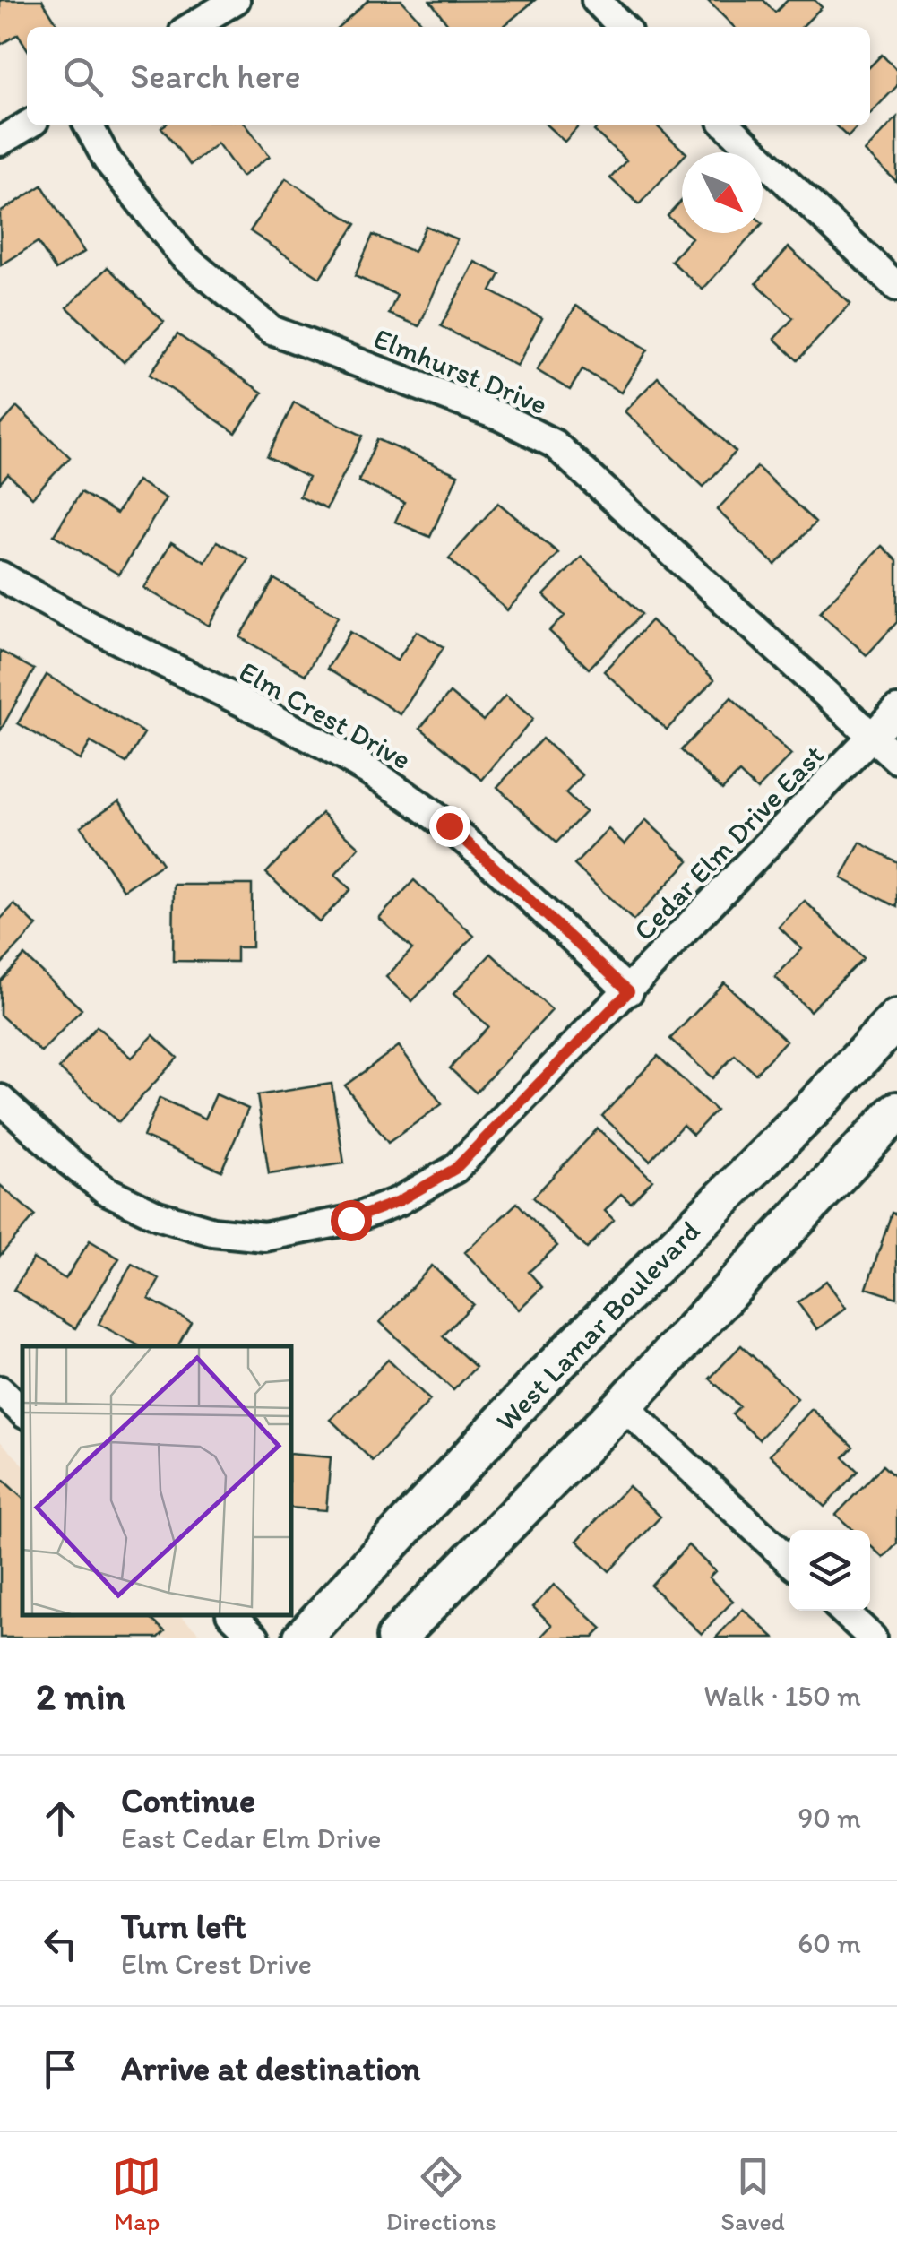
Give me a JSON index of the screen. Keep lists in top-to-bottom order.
{
  "streets": {
    "main road": ["West Lamar Boulevard"],
    "street": ["Elmhurst Drive", "Elm Crest Drive", "Cedar Elm Drive East"]
  },
  "crossings": [
    ["Elmhurst Drive", "Cedar Elm Drive East"],
    ["Elm Crest Drive", "Cedar Elm Drive East"]
  ],
  "north": "bottom right",
  "page": {
    "search": "Search here",
    "heading": ["2 min", "Walk · 150 m"],
    "list": [
      ["Continue", "East Cedar Elm Drive", "90 m"],
      ["Turn left", "Elm Crest Drive", "60 m"],
      "Arrive at destination"
    ],
    "nav": ["Map", "Directions", "Saved"]
  }
}
